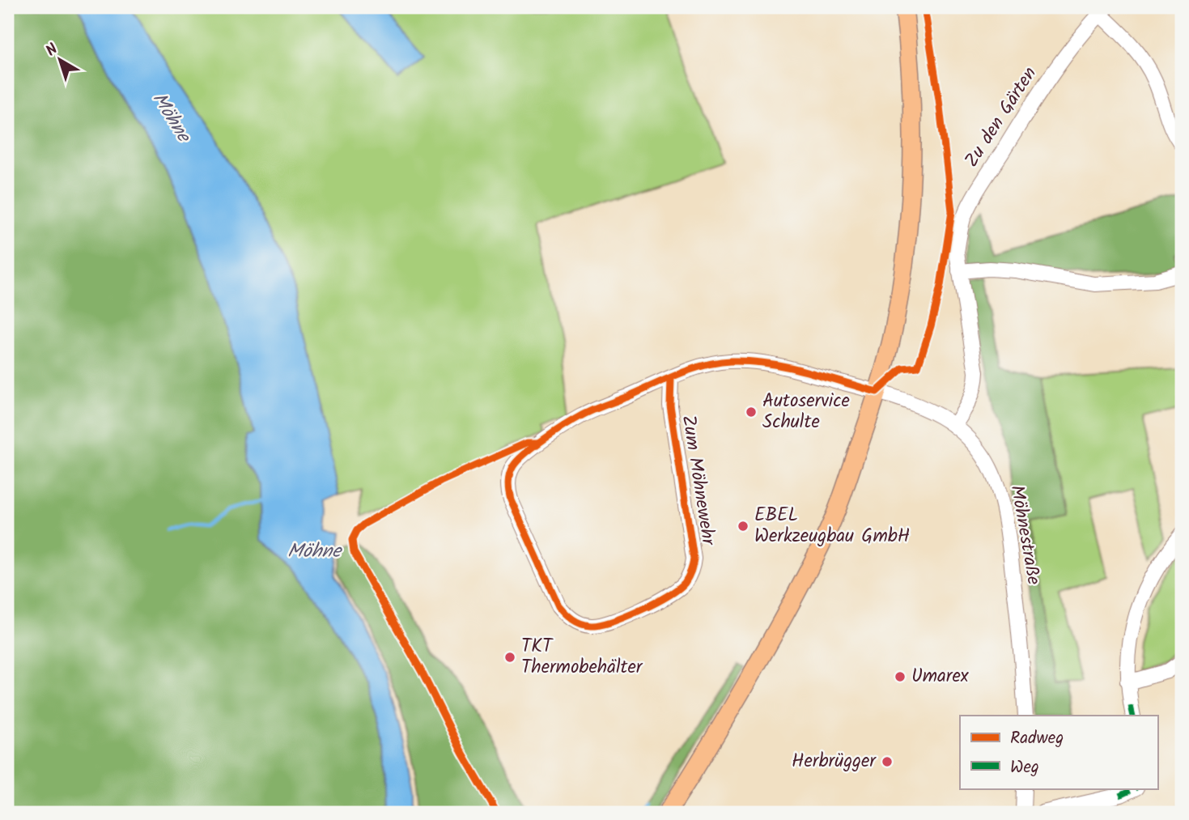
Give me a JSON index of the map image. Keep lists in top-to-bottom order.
{
  "streets": {
    "street": ["Zu den Gärten", "Zum Möhnewehr", "Möhnestraße"]
  },
  "crossings": [
    ["Zu den Gärten", "Möhnestraße"],
    ["Zum Möhnewehr", "Möhnestraße"]
  ],
  "water": ["Möhne"],
  "places": [
    "Autoservice Schulte",
    "EBEL Werkzeugbau GmbH",
    "TKT Thermobehälter",
    "Umarex",
    "Herbrügger"
  ],
  "legend": ["Radweg", "Weg"],
  "north": "top left"
}
